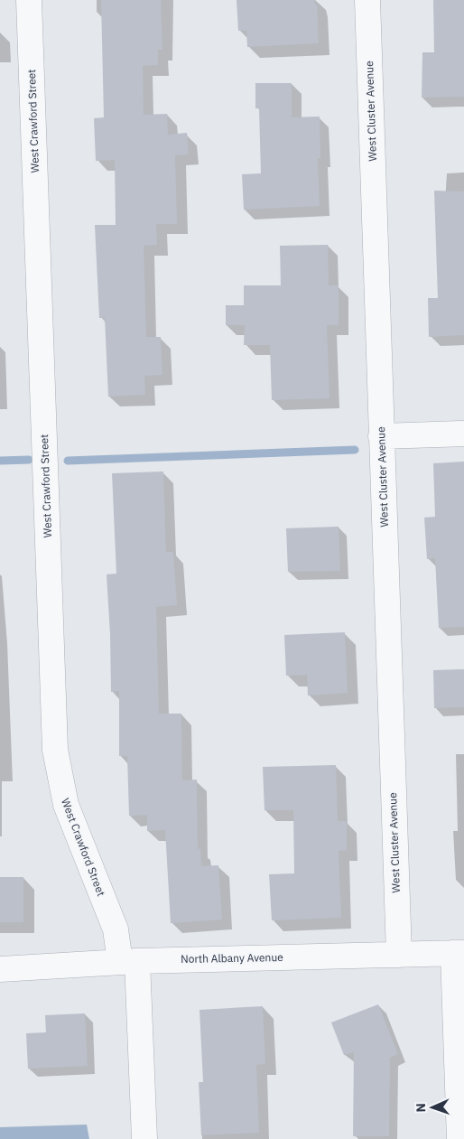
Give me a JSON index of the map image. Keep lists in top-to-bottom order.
{
  "streets": {
    "street": ["West Cluster Avenue", "West Crawford Street", "North Albany Avenue"]
  },
  "crossings": [
    ["West Cluster Avenue", "North Albany Avenue"],
    ["West Crawford Street", "North Albany Avenue"]
  ],
  "north": "left"
}
